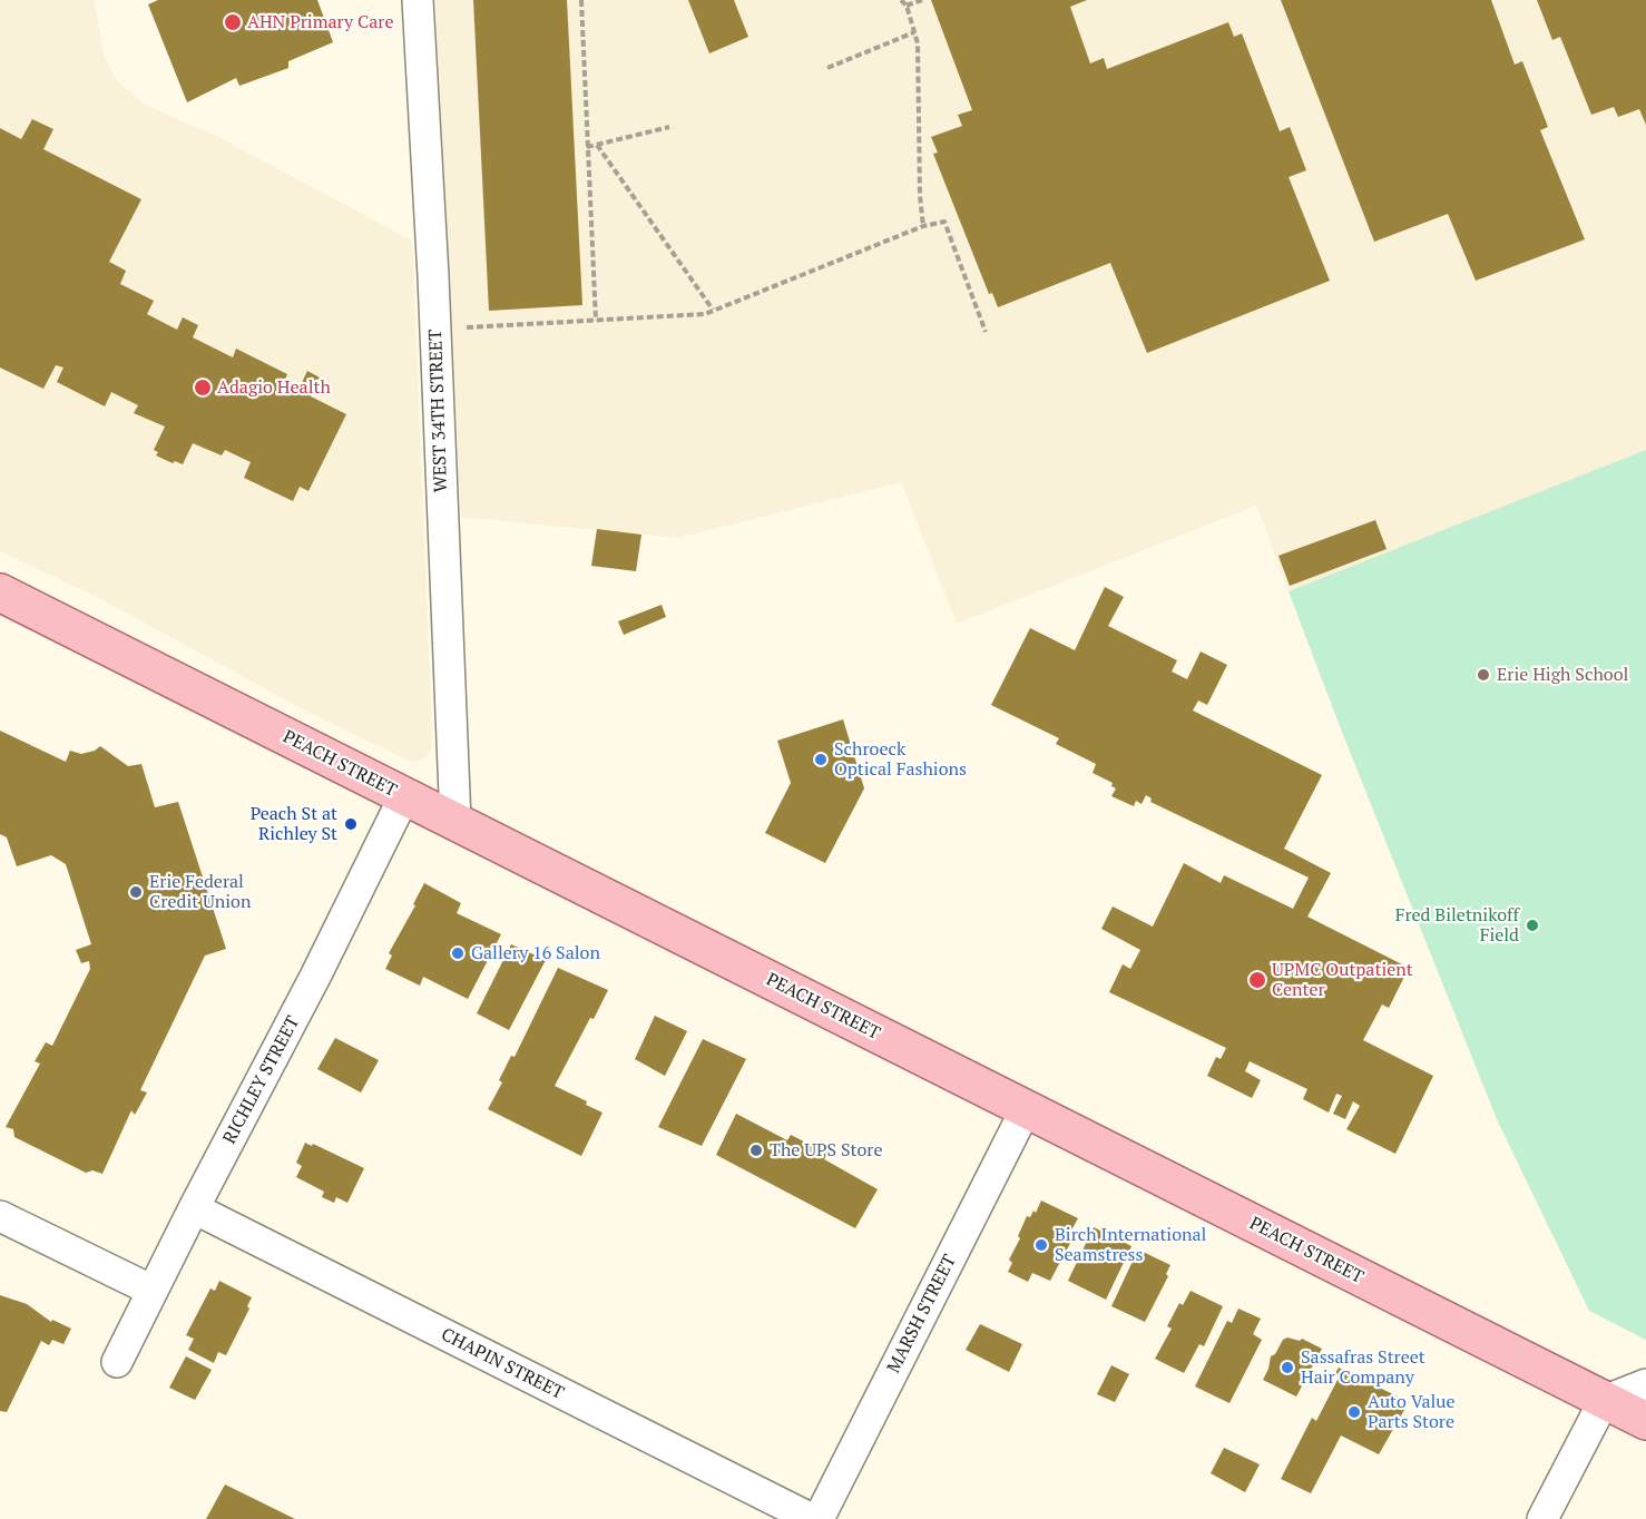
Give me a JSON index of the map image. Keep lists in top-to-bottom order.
{
  "streets": {
    "main road": ["PEACH STREET"],
    "street": [
      "WEST 34TH STREET",
      "RICHLEY STREET",
      "MARSH STREET",
      "CHAPIN STREET"
    ]
  },
  "crossings": [
    ["WEST 34TH STREET", "PEACH STREET"],
    ["PEACH STREET", "RICHLEY STREET"],
    ["PEACH STREET", "MARSH STREET"],
    ["RICHLEY STREET", "CHAPIN STREET"]
  ],
  "places": [
    "AHN Primary Care",
    "Adagio Health",
    "Erie High School",
    "Schroeck Optical Fashions",
    "Peach St at Richley St",
    "Erie Federal Credit Union",
    "Fred Biletnikoff Field",
    "Gallery 16 Salon",
    "UPMC Outpatient Center",
    "The UPS Store",
    "Birch International Seamstress",
    "Sassafras Street Hair Company",
    "Auto Value Parts Store"
  ]
}
